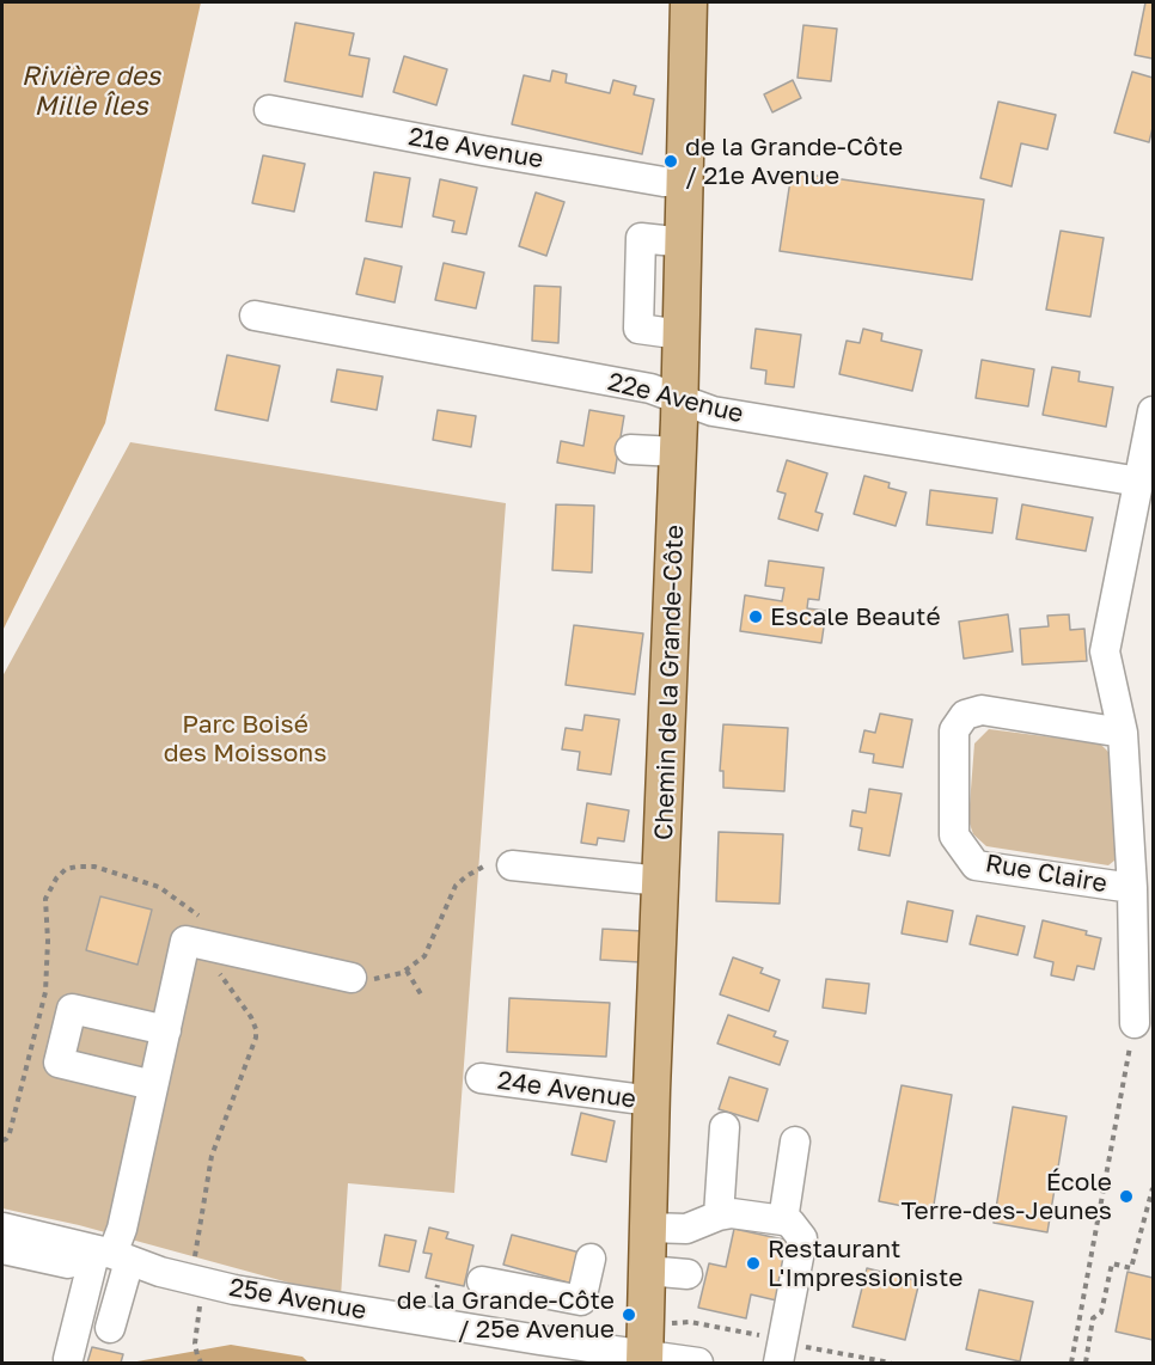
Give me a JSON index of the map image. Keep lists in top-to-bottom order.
{
  "streets": {
    "main road": ["Chemin de la Grande-Côte"],
    "street": [
      "21e Avenue",
      "22e Avenue",
      "Rue Claire",
      "24e Avenue",
      "25e Avenue"
    ]
  },
  "crossings": [
    ["21e Avenue", "Chemin de la Grande-Côte"],
    ["22e Avenue", "Chemin de la Grande-Côte"],
    ["22e Avenue", "Rue Claire"],
    ["Chemin de la Grande-Côte", "24e Avenue"],
    ["Chemin de la Grande-Côte", "25e Avenue"]
  ],
  "water": ["Rivière des Mille Îles"],
  "parks": ["Parc Boisé des Moissons"],
  "places": [
    "de la Grande-Côte / 21e Avenue",
    "Escale Beauté",
    "École Terre-des-Jeunes",
    "Restaurant L'Impressioniste",
    "de la Grande-Côte / 25e Avenue"
  ]
}
